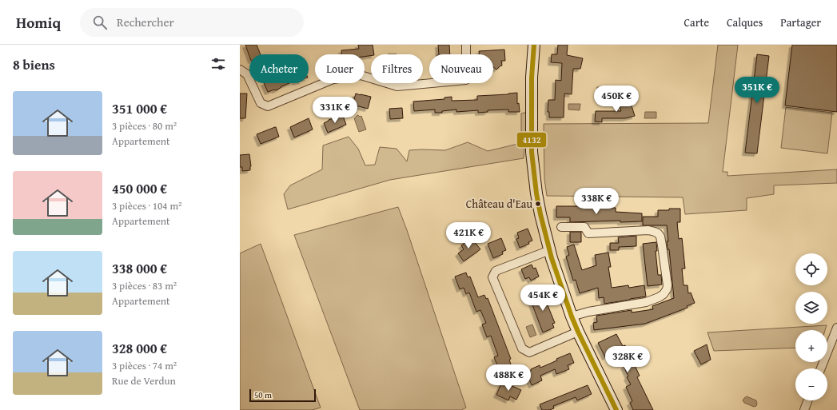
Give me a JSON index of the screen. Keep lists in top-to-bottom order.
{
  "places": ["Château d'Eau"],
  "lines": ["transit line 4132"],
  "scale_bar": "50 m",
  "page": {
    "header": "Homiq",
    "search": "Rechercher",
    "nav": ["Carte", "Calques", "Partager"],
    "heading": "8 biens",
    "chip": [
      "Acheter",
      "Louer",
      "Filtres",
      "Nouveau"
    ],
    "price": [
      "351K €",
      "450K €",
      "331K €",
      "338K €",
      "421K €",
      "454K €",
      "328K €",
      "488K €"
    ],
    "list": [
      {
        "name": "351 000 €",
        "note": "3 pièces · 80 m² · Appartement"
      },
      {
        "name": "450 000 €",
        "note": "3 pièces · 104 m² · Appartement"
      },
      {
        "name": "338 000 €",
        "note": "3 pièces · 83 m² · Appartement"
      },
      {
        "name": "328 000 €",
        "note": "3 pièces · 74 m² · Rue de Verdun"
      }
    ],
    "map_buttons": ["+", "−"],
    "scale": "50 m"
  }
}
